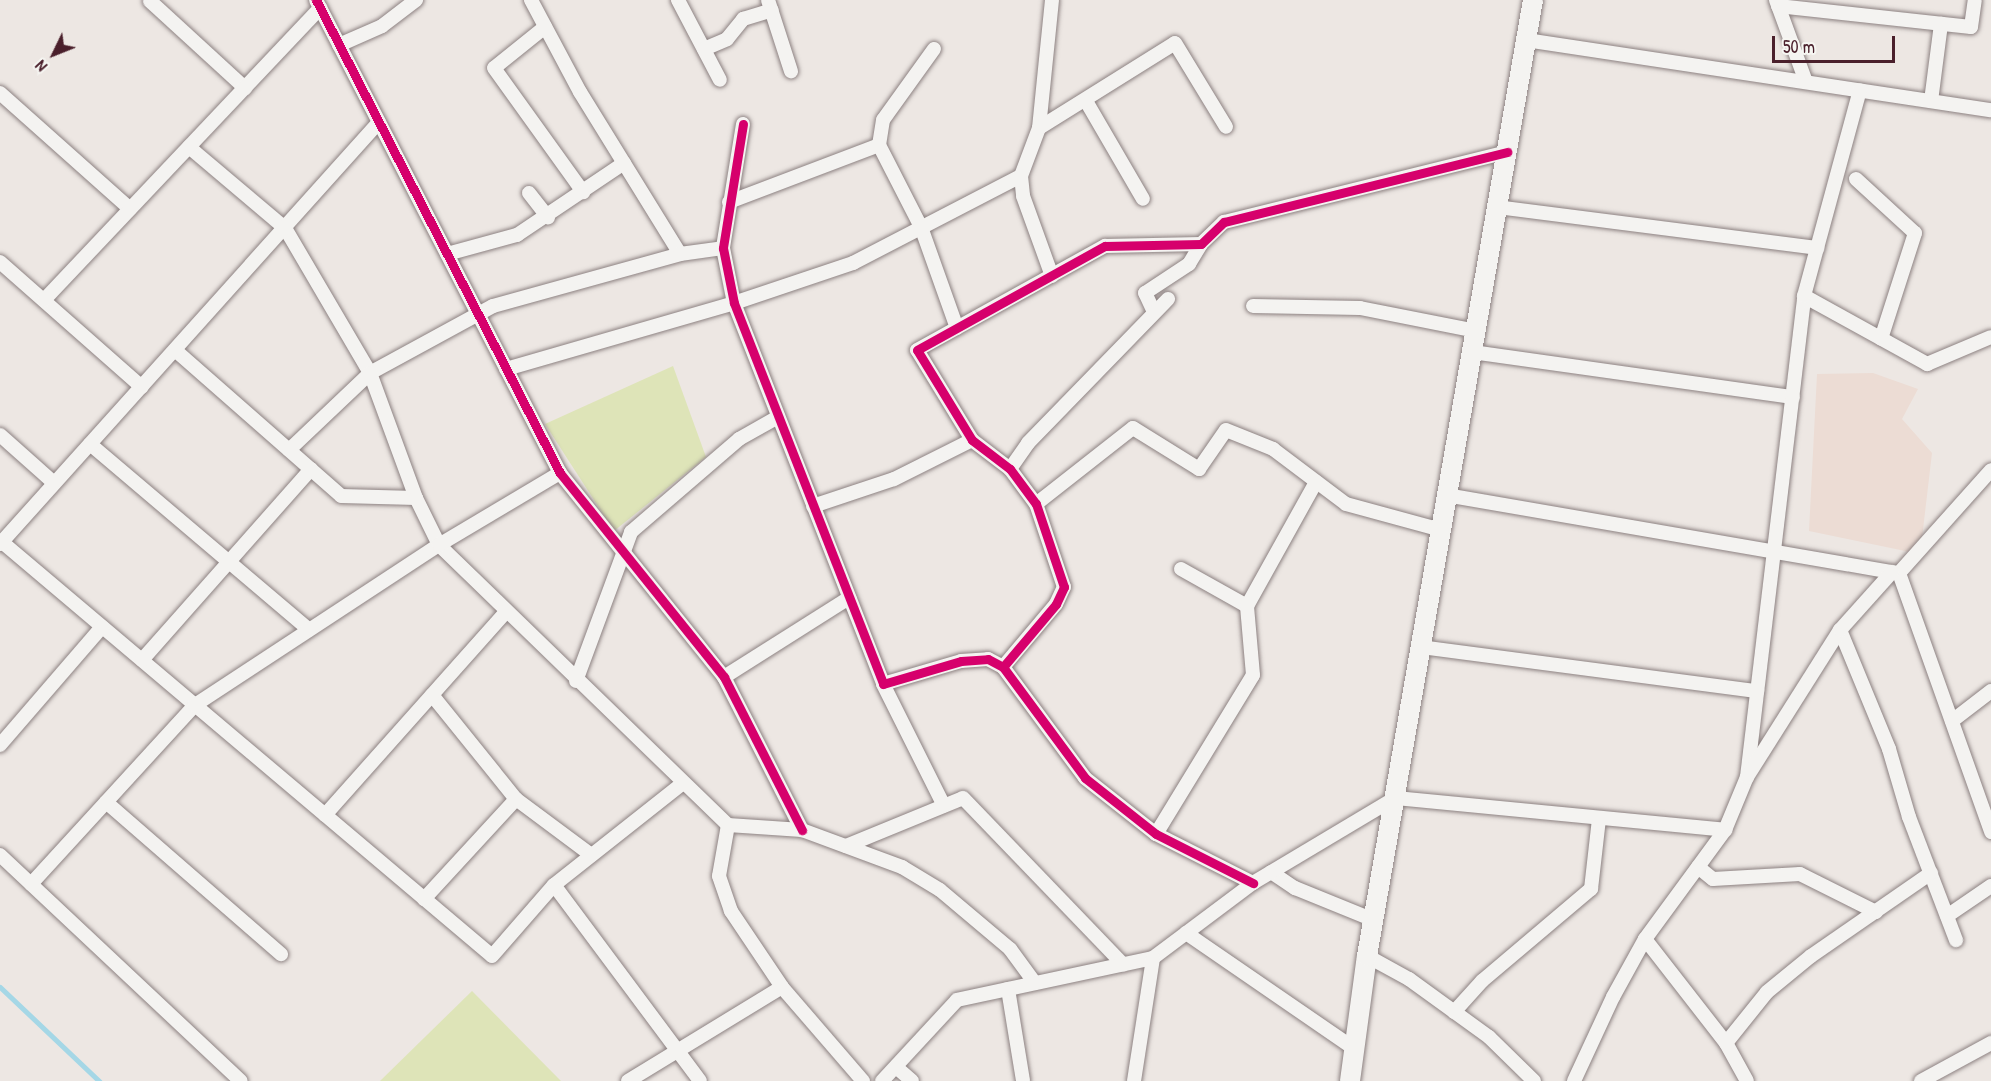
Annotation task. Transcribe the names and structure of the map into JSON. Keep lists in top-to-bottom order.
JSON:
{
  "scale_bar": "50 m",
  "north": "bottom left"
}
